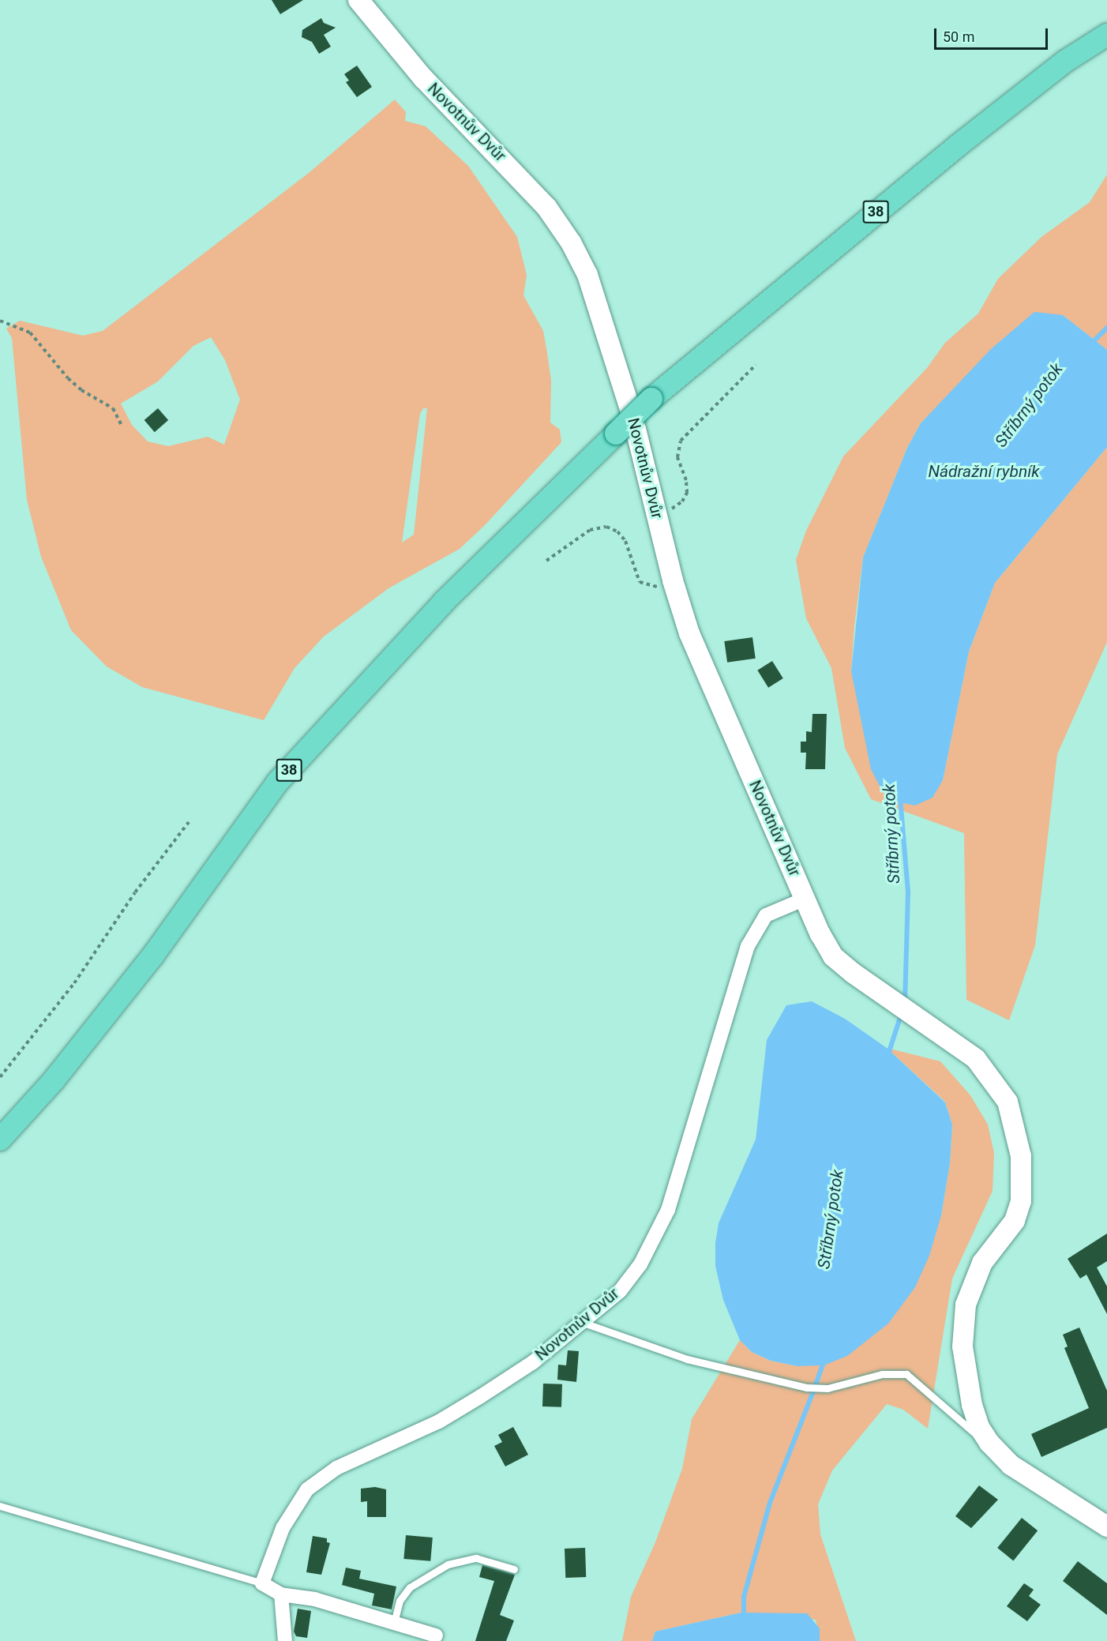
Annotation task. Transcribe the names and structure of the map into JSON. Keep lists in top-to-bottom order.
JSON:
{
  "streets": {
    "main road": ["38"],
    "street": ["Novotnův Dvůr"]
  },
  "water": ["Stříbrný potok", "Nádražní rybník"],
  "scale_bar": "50 m"
}
